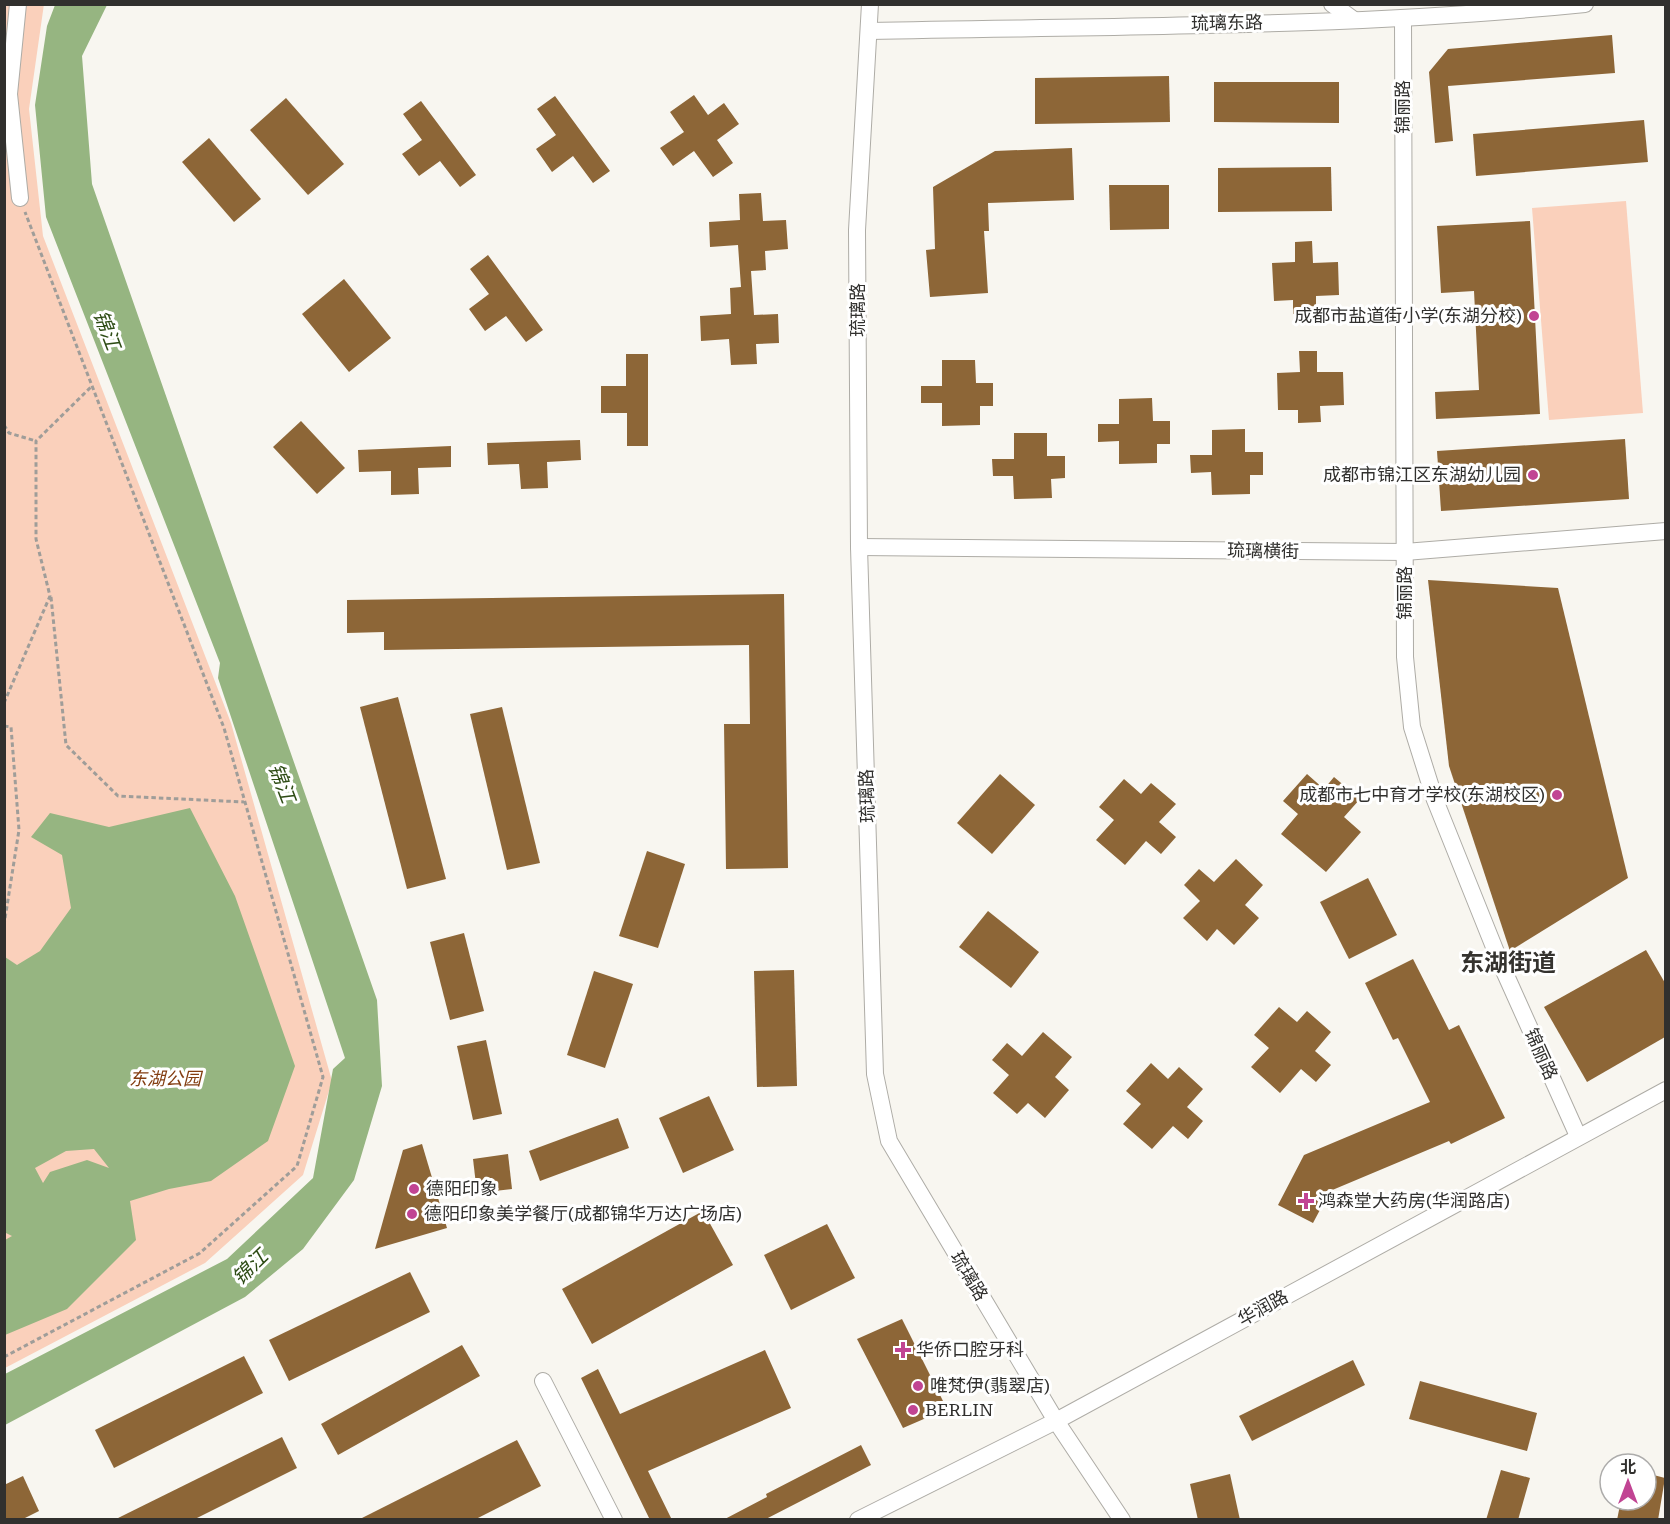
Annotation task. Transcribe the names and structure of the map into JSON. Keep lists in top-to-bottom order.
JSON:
{
  "streets": {
    "street": [
      "琉璃东路",
      "锦丽路",
      "琉璃路",
      "琉璃横街",
      "华润路"
    ]
  },
  "crossings": [
    ["琉璃东路", "锦丽路"],
    ["琉璃东路", "琉璃路"],
    ["锦丽路", "琉璃横街"],
    ["锦丽路", "华润路"],
    ["琉璃路", "琉璃横街"],
    ["琉璃路", "华润路"]
  ],
  "districts": ["东湖街道"],
  "water": ["锦江"],
  "parks": ["东湖公园"],
  "places": {
    "other": [
      "成都市盐道街小学(东湖分校)",
      "成都市锦江区东湖幼儿园",
      "成都市七中育才学校(东湖校区)",
      "德阳印象",
      "德阳印象美学餐厅(成都锦华万达广场店)",
      "唯梵伊(翡翠店)",
      "BERLIN"
    ],
    "health": ["鸿森堂大药房(华润路店)", "华侨口腔牙科"]
  },
  "north": "top"
}
